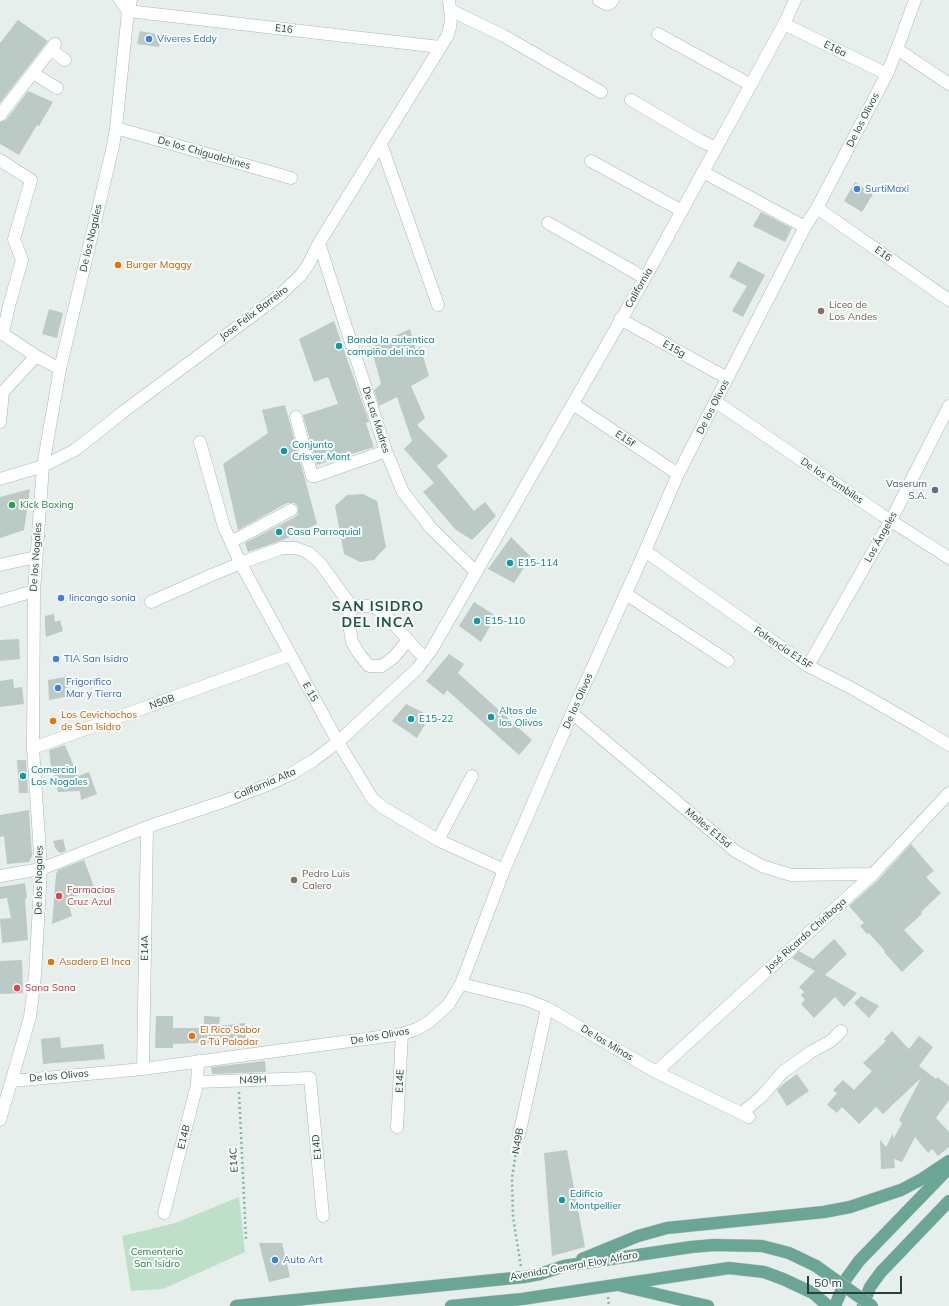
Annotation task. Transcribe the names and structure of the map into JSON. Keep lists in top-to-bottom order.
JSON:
{
  "streets": {
    "main road": ["Avenida General Eloy Alfaro"],
    "street": [
      "E16",
      "E16a",
      "De los Olivos",
      "De los Chigualchines",
      "De los Nogales",
      "California",
      "Jose Felix Barreiro",
      "E15g",
      "De Las Madres",
      "E15f",
      "De los Pambiles",
      "Los Ángeles",
      "Folrencia E15F",
      "E 15",
      "N50B",
      "California Alta",
      "Molles E15d",
      "José Ricardo Chiriboga",
      "E14A",
      "De las Minas",
      "N49H",
      "E14E",
      "E14B",
      "N49B",
      "E14D"
    ],
    "path": ["E14C"]
  },
  "crossings": [
    ["E16", "De los Olivos"],
    ["E16", "De los Nogales"],
    ["E16", "Jose Felix Barreiro"],
    ["E16a", "De los Olivos"],
    ["E16a", "California"],
    ["De los Olivos", "De los Nogales"],
    ["De los Olivos", "E15g"],
    ["De los Olivos", "E15f"],
    ["De los Olivos", "De los Pambiles"],
    ["De los Olivos", "Folrencia E15F"],
    ["De los Olivos", "E 15"],
    ["De los Olivos", "Molles E15d"],
    ["De los Olivos", "E14A"],
    ["De los Olivos", "De las Minas"],
    ["De los Olivos", "E14E"],
    ["De los Olivos", "E14B"],
    ["De los Chigualchines", "De los Nogales"],
    ["De los Nogales", "Jose Felix Barreiro"],
    ["De los Nogales", "N50B"],
    ["De los Nogales", "California Alta"],
    ["California", "E15g"],
    ["California", "De Las Madres"],
    ["California", "E15f"],
    ["California", "California Alta"],
    ["Jose Felix Barreiro", "De Las Madres"],
    ["De Las Madres", "California Alta"],
    ["De los Pambiles", "Los Ángeles"],
    ["Los Ángeles", "Folrencia E15F"],
    ["E 15", "N50B"],
    ["E 15", "California Alta"],
    ["California Alta", "E14A"],
    ["Molles E15d", "José Ricardo Chiriboga"],
    ["José Ricardo Chiriboga", "De las Minas"],
    ["De las Minas", "N49B"],
    ["N49H", "E14B"],
    ["N49H", "E14D"],
    ["N49H", "E14C"],
    ["N49B", "Avenida General Eloy Alfaro"]
  ],
  "districts": ["SAN ISIDRO DEL INCA"],
  "parks": ["Cementerio San Isidro"],
  "places": [
    "Víveres Eddy",
    "SurtiMaxi",
    "Burger Maggy",
    "Liceo de Los Andes",
    "Banda la autentica campiña del inca",
    "Conjunto Crisver Mont",
    "Vaserum S.A.",
    "Kick Boxing",
    "Casa Parroquial",
    "E15-114",
    "lincango sonia",
    "E15-110",
    "TIA San Isidro",
    "Frigorífico Mar y Tierra",
    "Altos de los Olivos",
    "E15-22",
    "Los Cevichochos de San Isidro",
    "Comercial Los Nogales",
    "Pedro Luis Calero",
    "Farmacias Cruz Azul",
    "Asadero El Inca",
    "Sana Sana",
    "El Rico Sabor a Tú Paladar",
    "Edificio Montpellier",
    "Auto Art"
  ],
  "scale_bar": "50 m"
}
